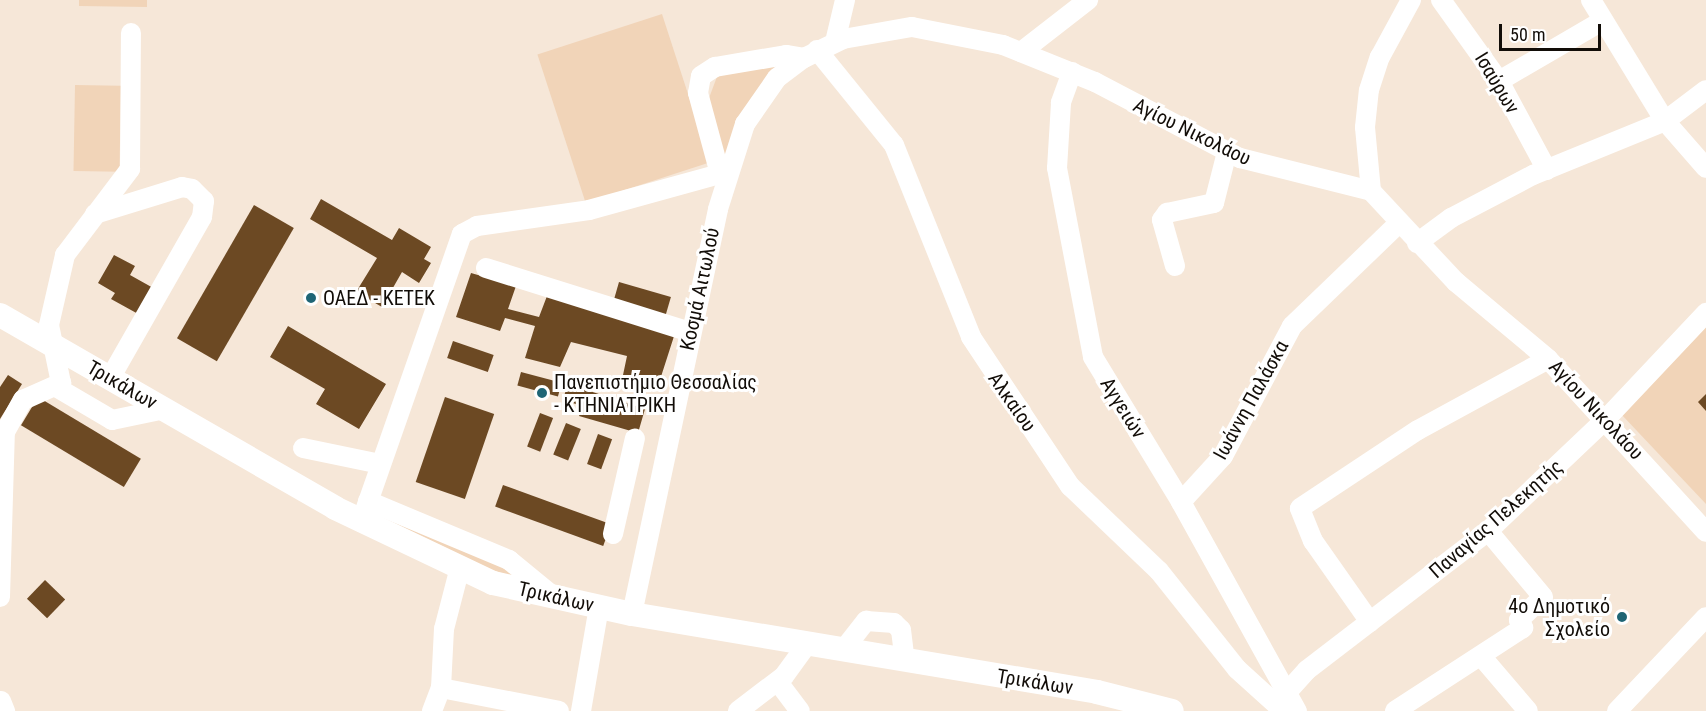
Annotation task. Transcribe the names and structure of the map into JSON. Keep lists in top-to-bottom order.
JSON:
{
  "streets": {
    "main road": ["Τρικάλων"],
    "street": [
      "Ισαύρων",
      "Αγίου Νικολάου",
      "Κοσμά Αιτωλού",
      "Ιωάννη Παλάσκα",
      "Αλκαίου",
      "Αγγειών",
      "Παναγίας Πελεκητής"
    ]
  },
  "crossings": [
    ["Αγίου Νικολάου", "Κοσμά Αιτωλού"],
    ["Αγίου Νικολάου", "Ιωάννη Παλάσκα"],
    ["Αγίου Νικολάου", "Αλκαίου"],
    ["Αγίου Νικολάου", "Αγγειών"],
    ["Αγίου Νικολάου", "Παναγίας Πελεκητής"],
    ["Κοσμά Αιτωλού", "Τρικάλων"],
    ["Ιωάννη Παλάσκα", "Αγγειών"],
    ["Αλκαίου", "Αγγειών"],
    ["Αλκαίου", "Παναγίας Πελεκητής"],
    ["Αγγειών", "Παναγίας Πελεκητής"]
  ],
  "places": ["ΟΑΕΔ - ΚΕΤΕΚ", "Πανεπιστήμιο Θεσσαλίας - ΚΤΗΝΙΑΤΡΙΚΗ", "4ο Δημοτικό Σχολείο"],
  "scale_bar": "50 m"
}
